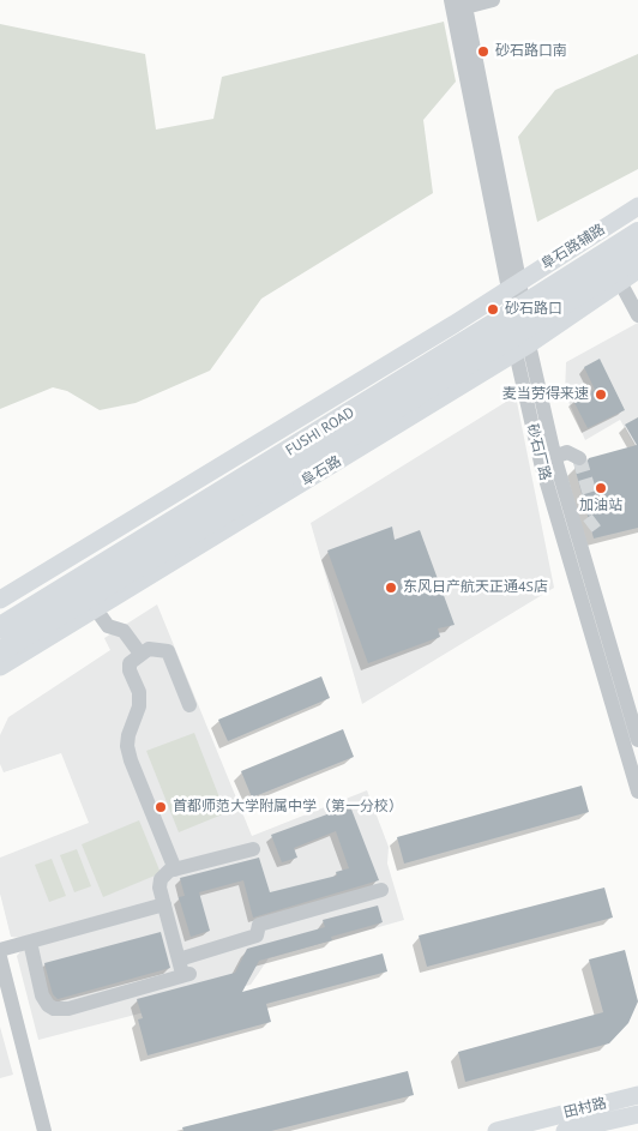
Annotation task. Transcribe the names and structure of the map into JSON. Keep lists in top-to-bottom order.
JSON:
{
  "streets": {
    "highway": ["FUSHI ROAD"],
    "main road": ["阜石路辅路", "阜石路", "田村路"],
    "street": ["砂石厂路"]
  },
  "crossings": [
    ["阜石路辅路", "砂石厂路"],
    ["砂石厂路", "阜石路"]
  ],
  "places": [
    "砂石路口南",
    "砂石路口",
    "麦当劳得来速",
    "加油站",
    "东风日产航天正通4S店",
    "首都师范大学附属中学（第一分校）"
  ]
}
